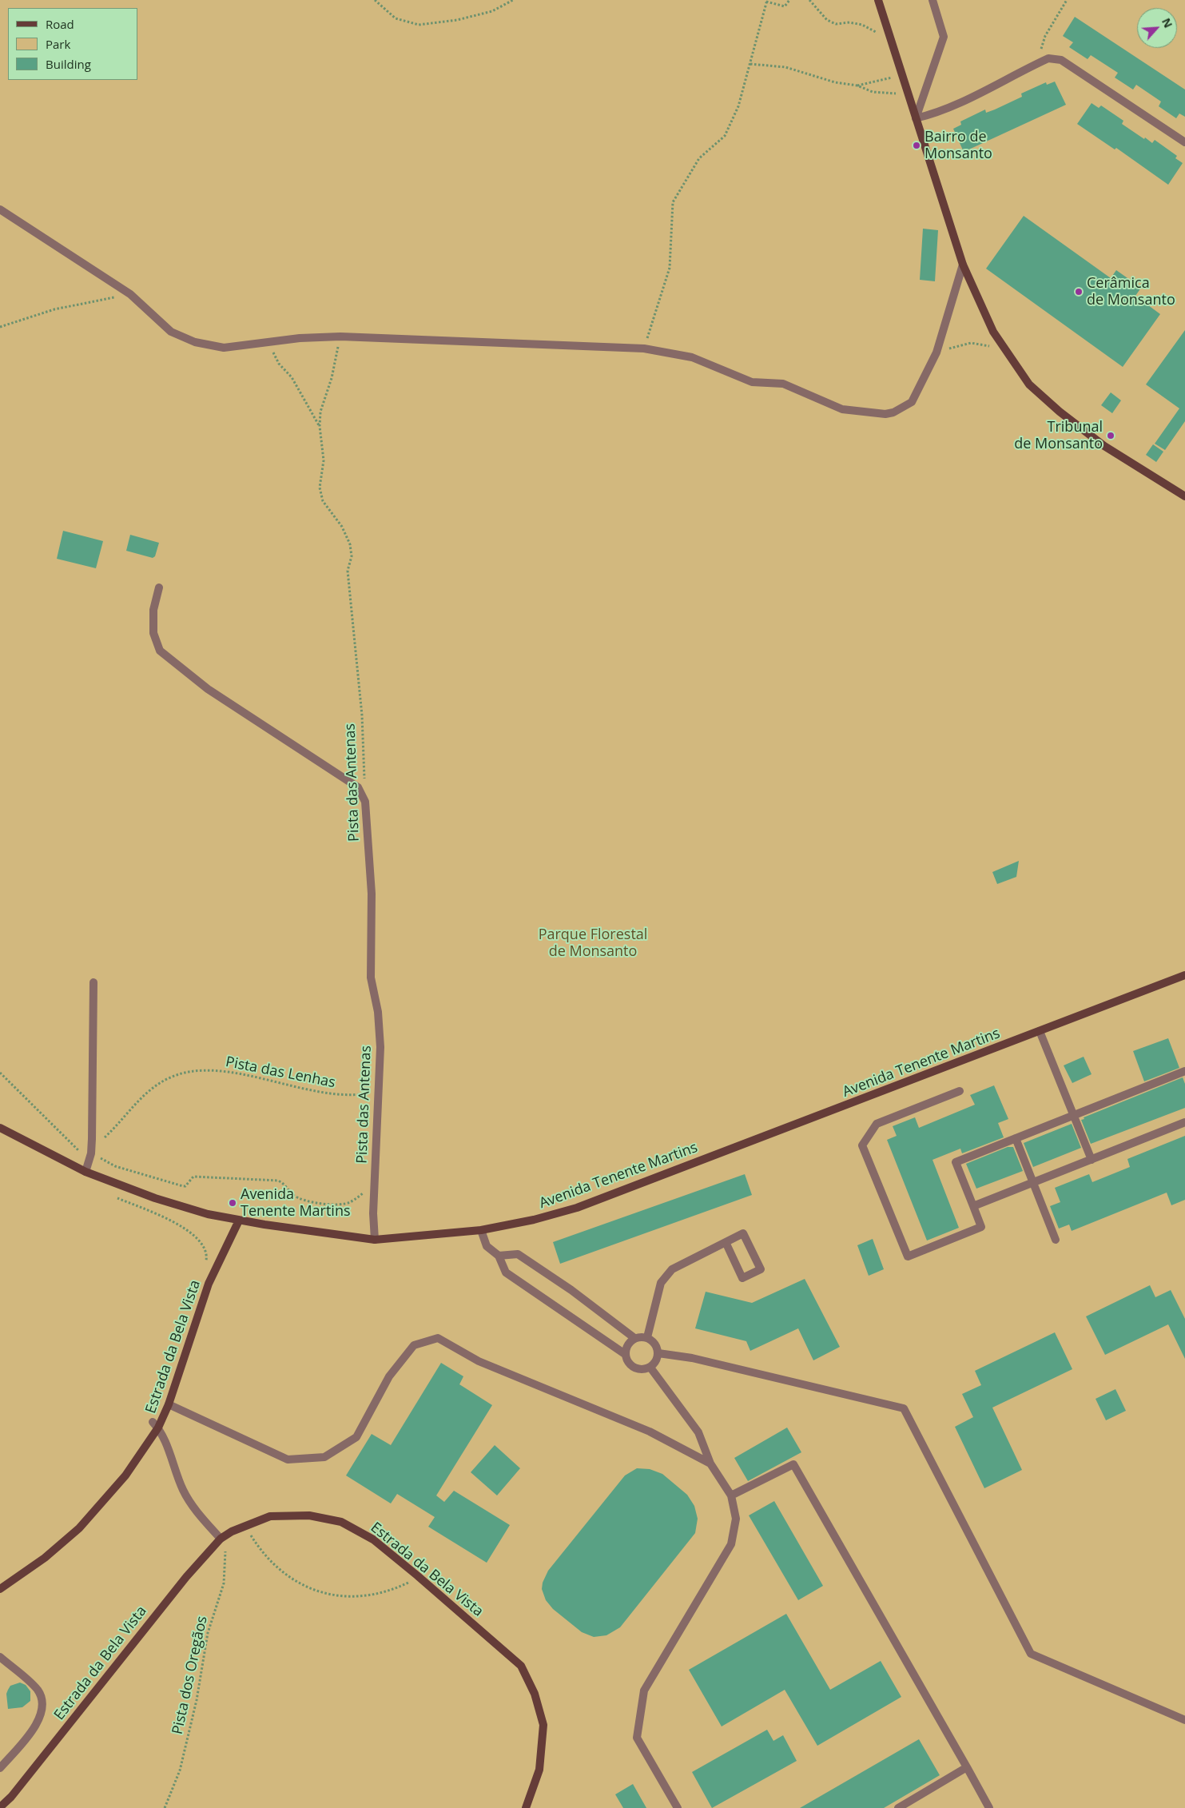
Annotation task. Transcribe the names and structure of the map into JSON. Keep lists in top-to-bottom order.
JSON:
{
  "streets": {
    "street": ["Pista das Antenas", "Avenida Tenente Martins", "Estrada da Bela Vista"],
    "path": ["Pista das Lenhas", "Pista dos Oregãos"]
  },
  "crossings": [
    ["Pista das Antenas", "Avenida Tenente Martins"],
    ["Pista das Antenas", "Pista das Lenhas"],
    ["Avenida Tenente Martins", "Estrada da Bela Vista"],
    ["Estrada da Bela Vista", "Pista dos Oregãos"]
  ],
  "parks": ["Parque Florestal de Monsanto"],
  "places": [
    "Bairro de Monsanto",
    "Cerâmica de Monsanto",
    "Tribunal de Monsanto",
    "Avenida Tenente Martins"
  ],
  "legend": ["Road", "Park", "Building"],
  "north": "top right"
}
